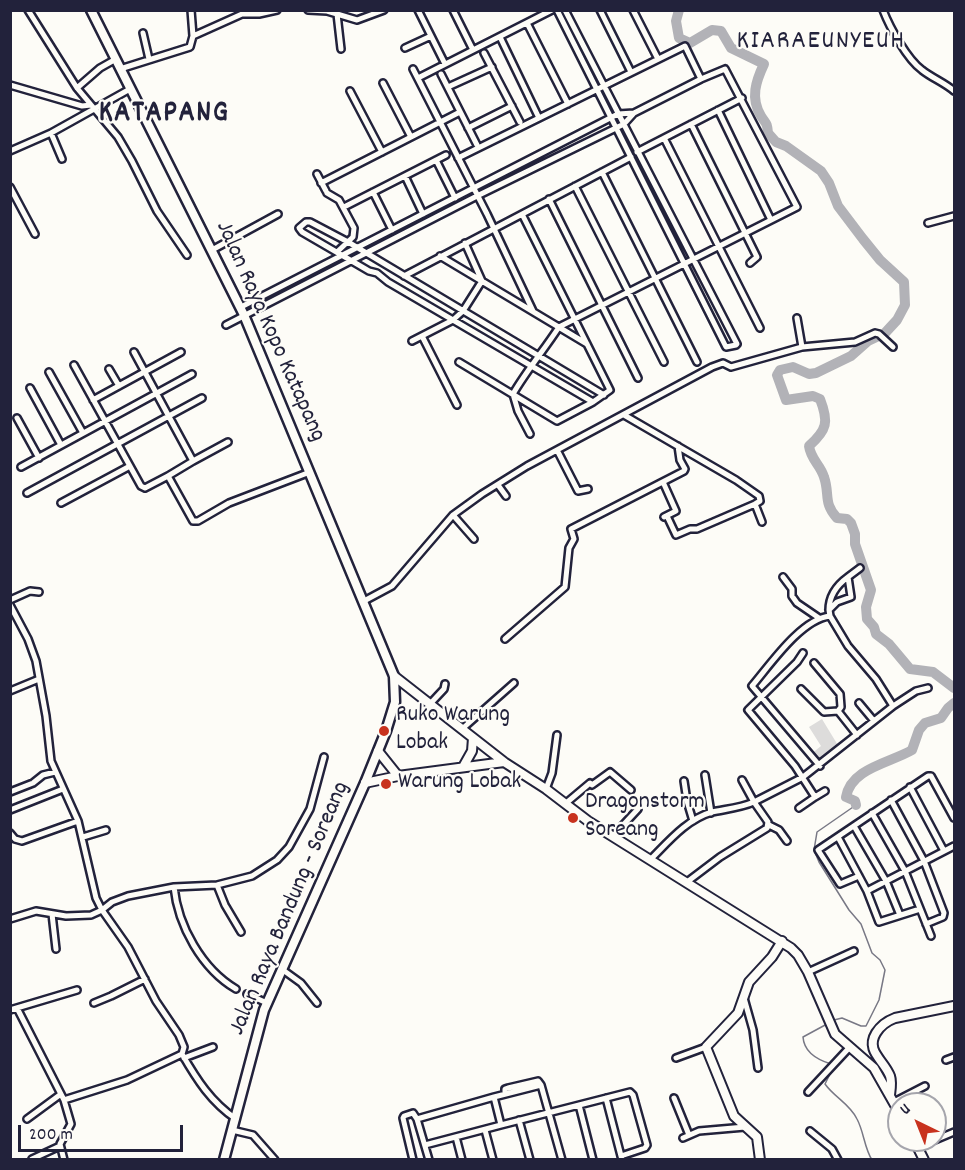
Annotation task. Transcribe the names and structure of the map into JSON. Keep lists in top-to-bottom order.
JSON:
{
  "streets": {
    "main road": ["Jalan Raya Kopo Katapang", "Jalan Raya Bandung - Soreang"]
  },
  "crossings": [
    ["Jalan Raya Kopo Katapang", "Jalan Raya Bandung - Soreang"]
  ],
  "districts": ["KIARAEUNYEUH", "KATAPANG"],
  "places": ["Ruko Warung Lobak", "Warung Lobak", "Dragonstorm Soreang"],
  "scale_bar": "200 m",
  "north": "top left"
}
